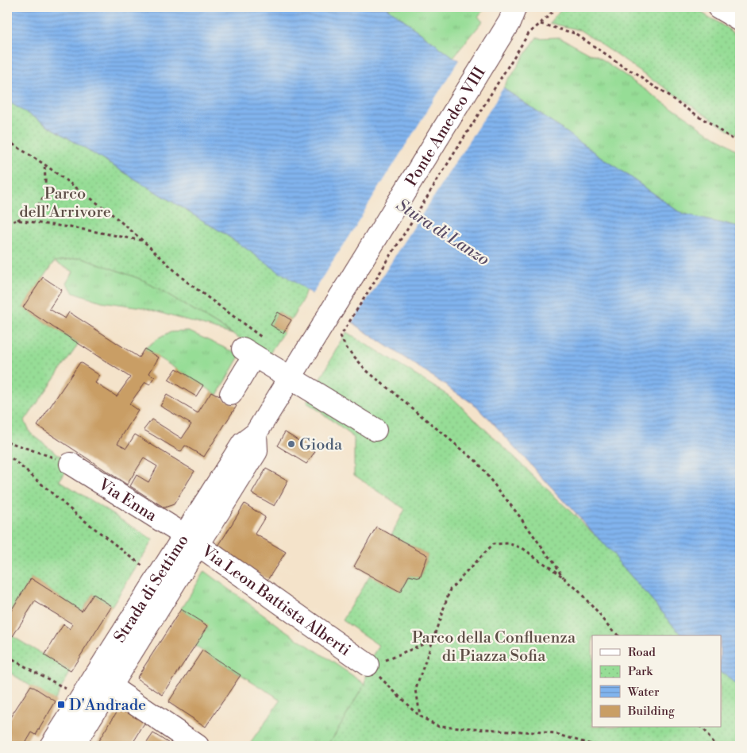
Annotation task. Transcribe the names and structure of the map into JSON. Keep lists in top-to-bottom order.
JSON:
{
  "streets": {
    "main road": [
      "Ponte Amedeo VIII",
      "Via Enna",
      "Strada di Settimo",
      "Via Leon Battista Alberti"
    ]
  },
  "crossings": [
    ["Ponte Amedeo VIII", "Strada di Settimo"],
    ["Via Enna", "Strada di Settimo"],
    ["Via Enna", "Via Leon Battista Alberti"],
    ["Strada di Settimo", "Via Leon Battista Alberti"]
  ],
  "water": ["Stura di Lanzo"],
  "parks": ["Parco dell'Arrivore", "Parco della Confluenza di Piazza Sofia"],
  "places": {
    "other": ["Gioda"],
    "transit": ["D'Andrade"]
  },
  "legend": [
    "Road",
    "Park",
    "Water",
    "Building"
  ]
}
